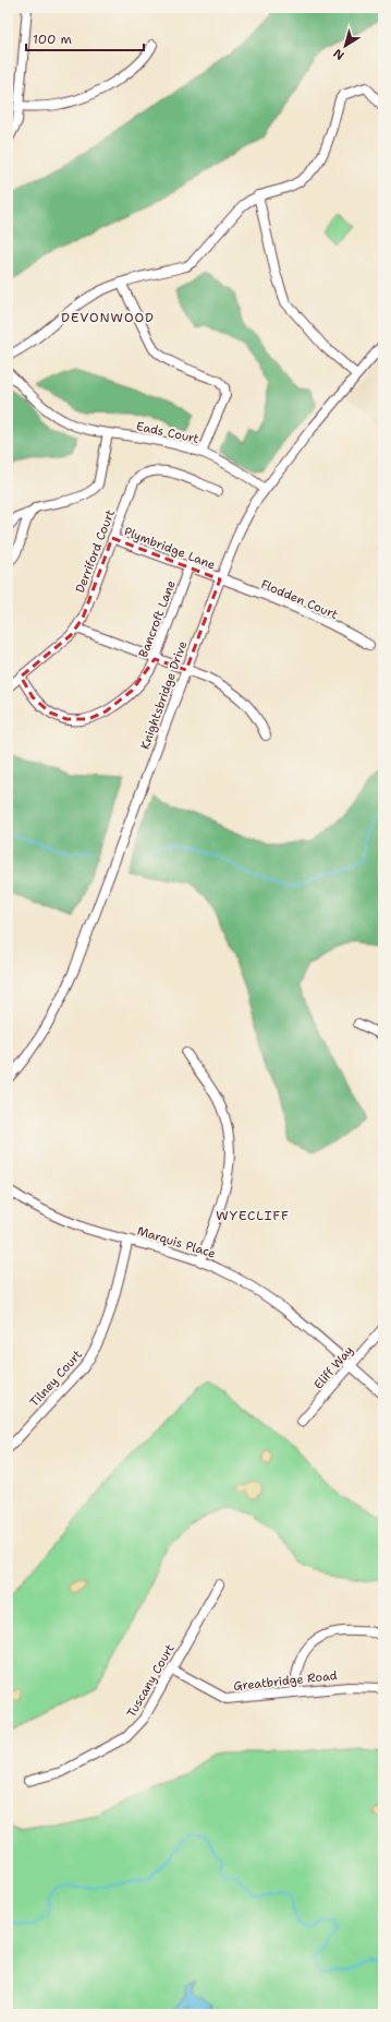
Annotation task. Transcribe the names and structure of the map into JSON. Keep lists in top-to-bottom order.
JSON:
{
  "streets": {
    "street": [
      "Eads Court",
      "Plymbridge Lane",
      "Derriford Court",
      "Flodden Court",
      "Bancroft Lane",
      "Knightsbridge Drive",
      "Marquis Place",
      "Eliff Way",
      "Tilney Court",
      "Tuscany Court",
      "Greatbridge Road"
    ]
  },
  "crossings": [
    ["Eads Court", "Knightsbridge Drive"],
    ["Plymbridge Lane", "Derriford Court"],
    ["Plymbridge Lane", "Flodden Court"],
    ["Plymbridge Lane", "Bancroft Lane"],
    ["Plymbridge Lane", "Knightsbridge Drive"],
    ["Derriford Court", "Bancroft Lane"],
    ["Flodden Court", "Knightsbridge Drive"],
    ["Marquis Place", "Eliff Way"],
    ["Marquis Place", "Tilney Court"],
    ["Tuscany Court", "Greatbridge Road"]
  ],
  "districts": ["DEVONWOOD", "WYECLIFF"],
  "scale_bar": "100 m",
  "north": "bottom left"
}
